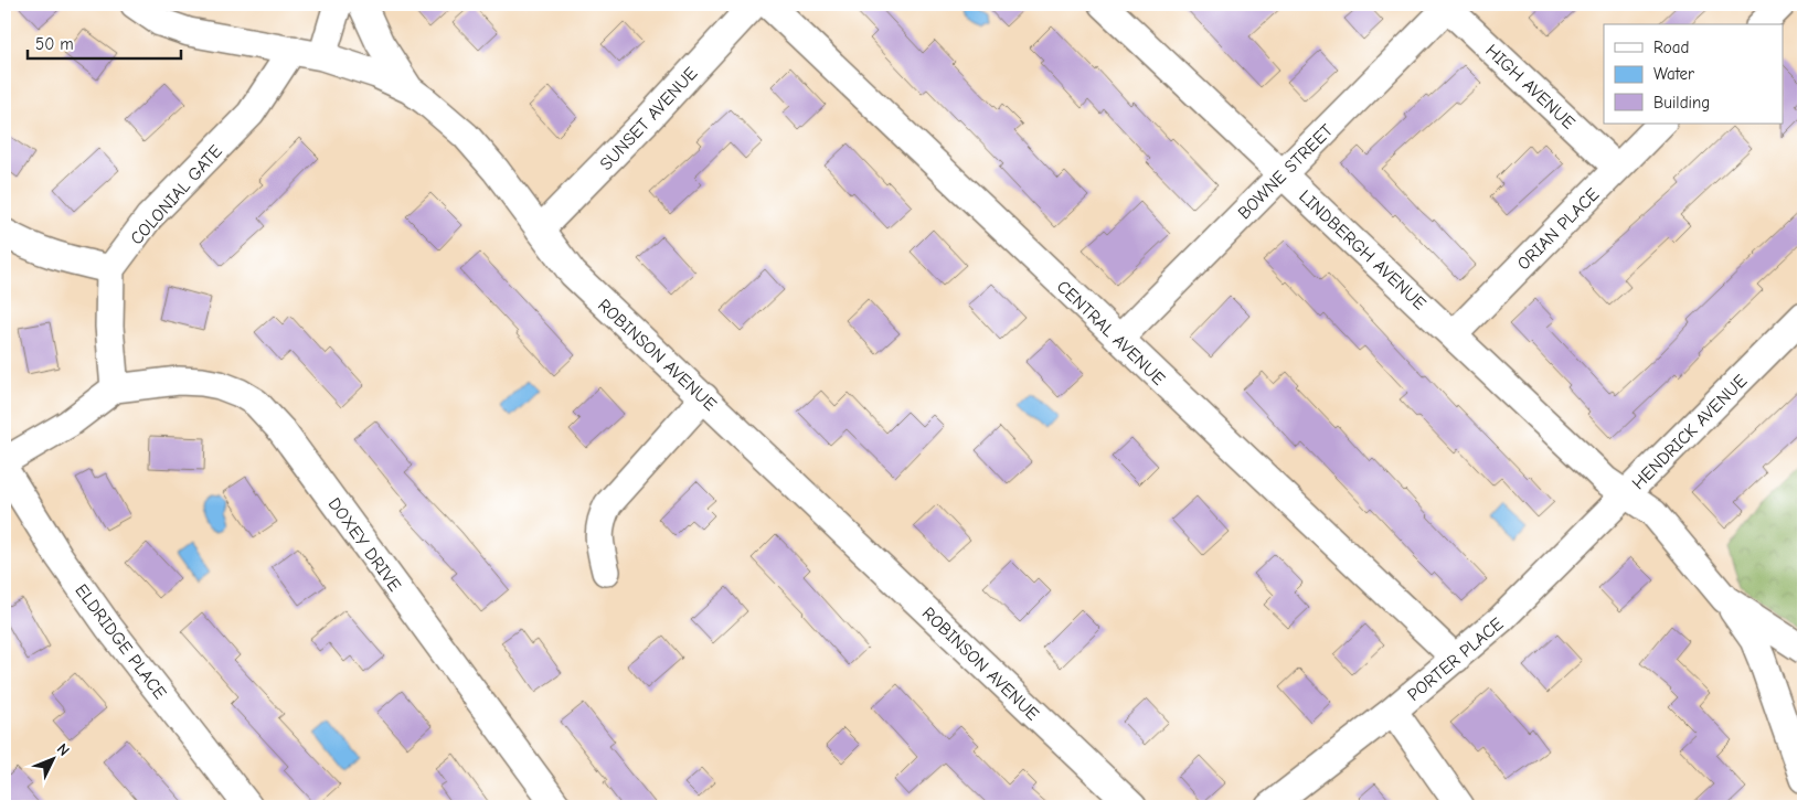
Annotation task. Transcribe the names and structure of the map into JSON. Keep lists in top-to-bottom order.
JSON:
{
  "streets": {
    "street": [
      "HIGH AVENUE",
      "SUNSET AVENUE",
      "BOWNE STREET",
      "COLONIAL GATE",
      "ORIAN PLACE",
      "LINDBERGH AVENUE",
      "CENTRAL AVENUE",
      "ROBINSON AVENUE",
      "HENDRICK AVENUE",
      "DOXEY DRIVE",
      "ELDRIDGE PLACE",
      "PORTER PLACE"
    ]
  },
  "crossings": [
    ["HIGH AVENUE", "BOWNE STREET"],
    ["HIGH AVENUE", "ORIAN PLACE"],
    ["SUNSET AVENUE", "ROBINSON AVENUE"],
    ["BOWNE STREET", "LINDBERGH AVENUE"],
    ["BOWNE STREET", "CENTRAL AVENUE"],
    ["COLONIAL GATE", "ROBINSON AVENUE"],
    ["ORIAN PLACE", "LINDBERGH AVENUE"],
    ["LINDBERGH AVENUE", "HENDRICK AVENUE"],
    ["LINDBERGH AVENUE", "PORTER PLACE"],
    ["CENTRAL AVENUE", "PORTER PLACE"],
    ["HENDRICK AVENUE", "PORTER PLACE"]
  ],
  "legend": ["Road", "Water", "Building"],
  "scale_bar": "50 m",
  "north": "top right"
}
